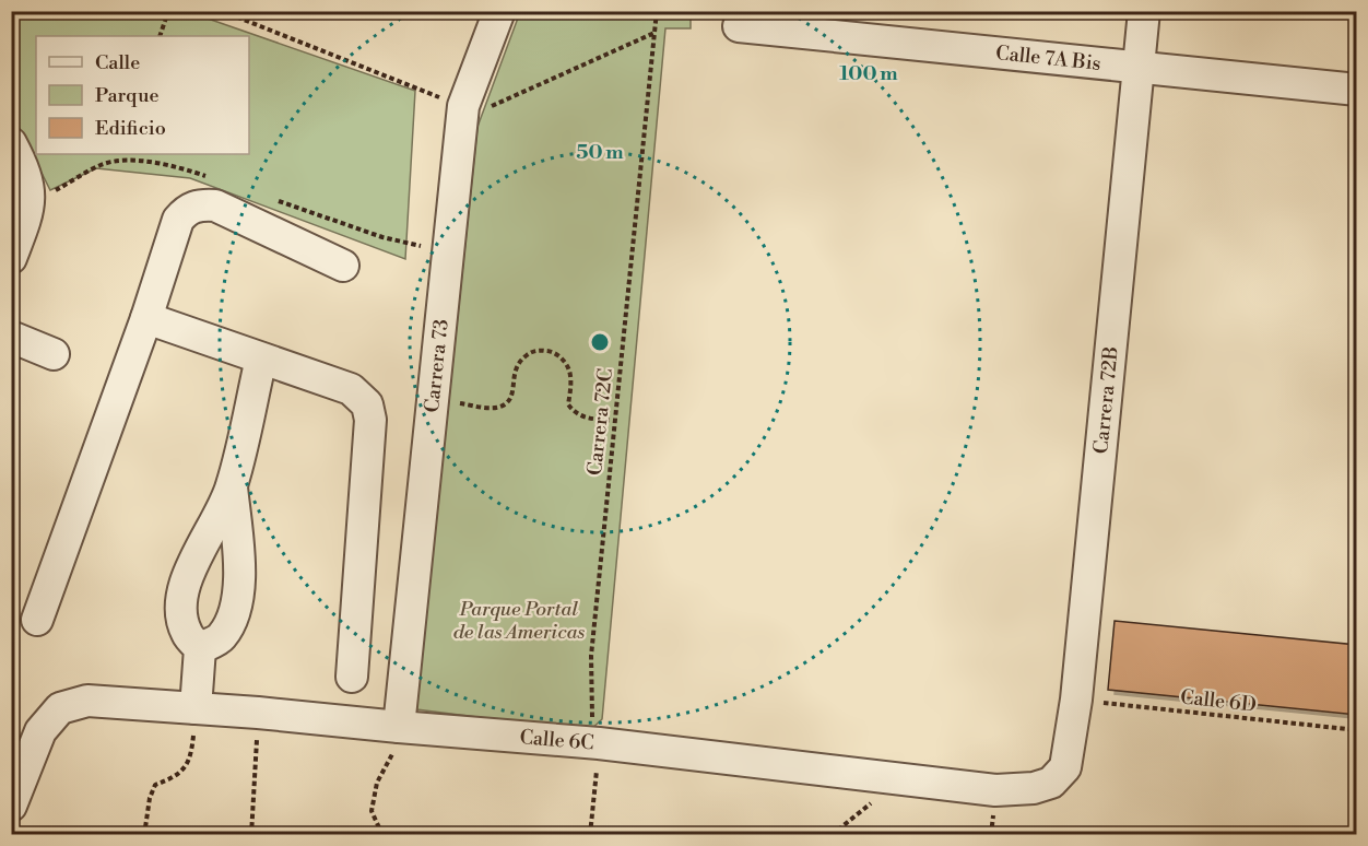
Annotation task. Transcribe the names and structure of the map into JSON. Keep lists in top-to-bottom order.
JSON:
{
  "streets": {
    "street": [
      "Calle 7A Bis",
      "Carrera 73",
      "Carrera 72B",
      "Calle 6C"
    ],
    "path": ["Carrera 72C", "Calle 6D"]
  },
  "crossings": [
    ["Calle 7A Bis", "Carrera 72B"],
    ["Carrera 73", "Calle 6C"],
    ["Carrera 72B", "Calle 6D"],
    ["Carrera 72B", "Calle 6C"],
    ["Carrera 72C", "Calle 6C"]
  ],
  "parks": ["Parque Portal de las Americas"],
  "legend": ["Calle", "Parque", "Edificio"],
  "rings": ["100 m", "50 m"]
}
